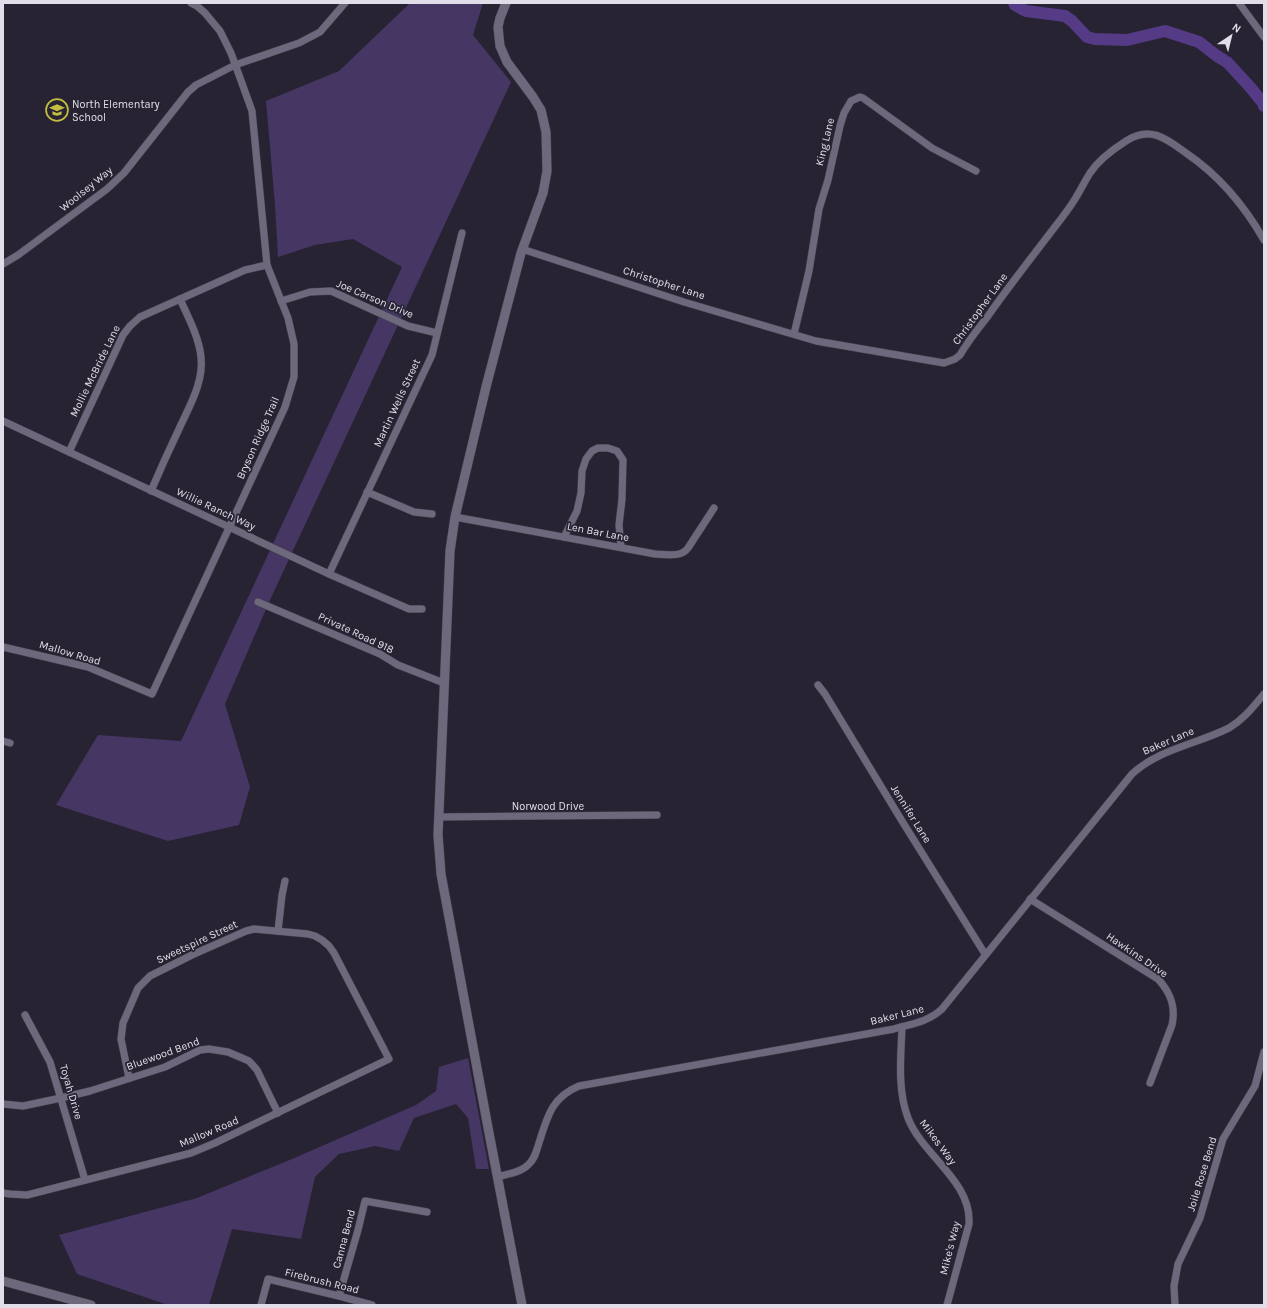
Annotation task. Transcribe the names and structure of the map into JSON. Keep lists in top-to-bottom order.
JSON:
{
  "streets": {
    "street": [
      "King Lane",
      "Woolsey Way",
      "Christopher Lane",
      "Joe Carson Drive",
      "Mollie McBride Lane",
      "Martin Wells Street",
      "Bryson Ridge Trail",
      "Willie Ranch Way",
      "Len Bar Lane",
      "Private Road 918",
      "Mallow Road",
      "Baker Lane",
      "Norwood Drive",
      "Jennifer Lane",
      "Sweetspire Street",
      "Hawkins Drive",
      "Bluewood Bend",
      "Toyah Drive",
      "Mikes Way",
      "Joile Rose Bend",
      "Canna Bend",
      "Mike's Way",
      "Firebrush Road"
    ]
  },
  "crossings": [
    ["King Lane", "Christopher Lane"],
    ["Woolsey Way", "Bryson Ridge Trail"],
    ["Joe Carson Drive", "Martin Wells Street"],
    ["Joe Carson Drive", "Bryson Ridge Trail"],
    ["Mollie McBride Lane", "Bryson Ridge Trail"],
    ["Mollie McBride Lane", "Willie Ranch Way"],
    ["Martin Wells Street", "Willie Ranch Way"],
    ["Bryson Ridge Trail", "Willie Ranch Way"],
    ["Bryson Ridge Trail", "Mallow Road"],
    ["Mallow Road", "Sweetspire Street"],
    ["Mallow Road", "Bluewood Bend"],
    ["Mallow Road", "Toyah Drive"],
    ["Baker Lane", "Jennifer Lane"],
    ["Baker Lane", "Hawkins Drive"],
    ["Baker Lane", "Mikes Way"],
    ["Sweetspire Street", "Bluewood Bend"],
    ["Bluewood Bend", "Toyah Drive"],
    ["Mikes Way", "Mike's Way"],
    ["Canna Bend", "Firebrush Road"]
  ],
  "places": {
    "school or university": ["North Elementary School"]
  },
  "north": "top right"
}
